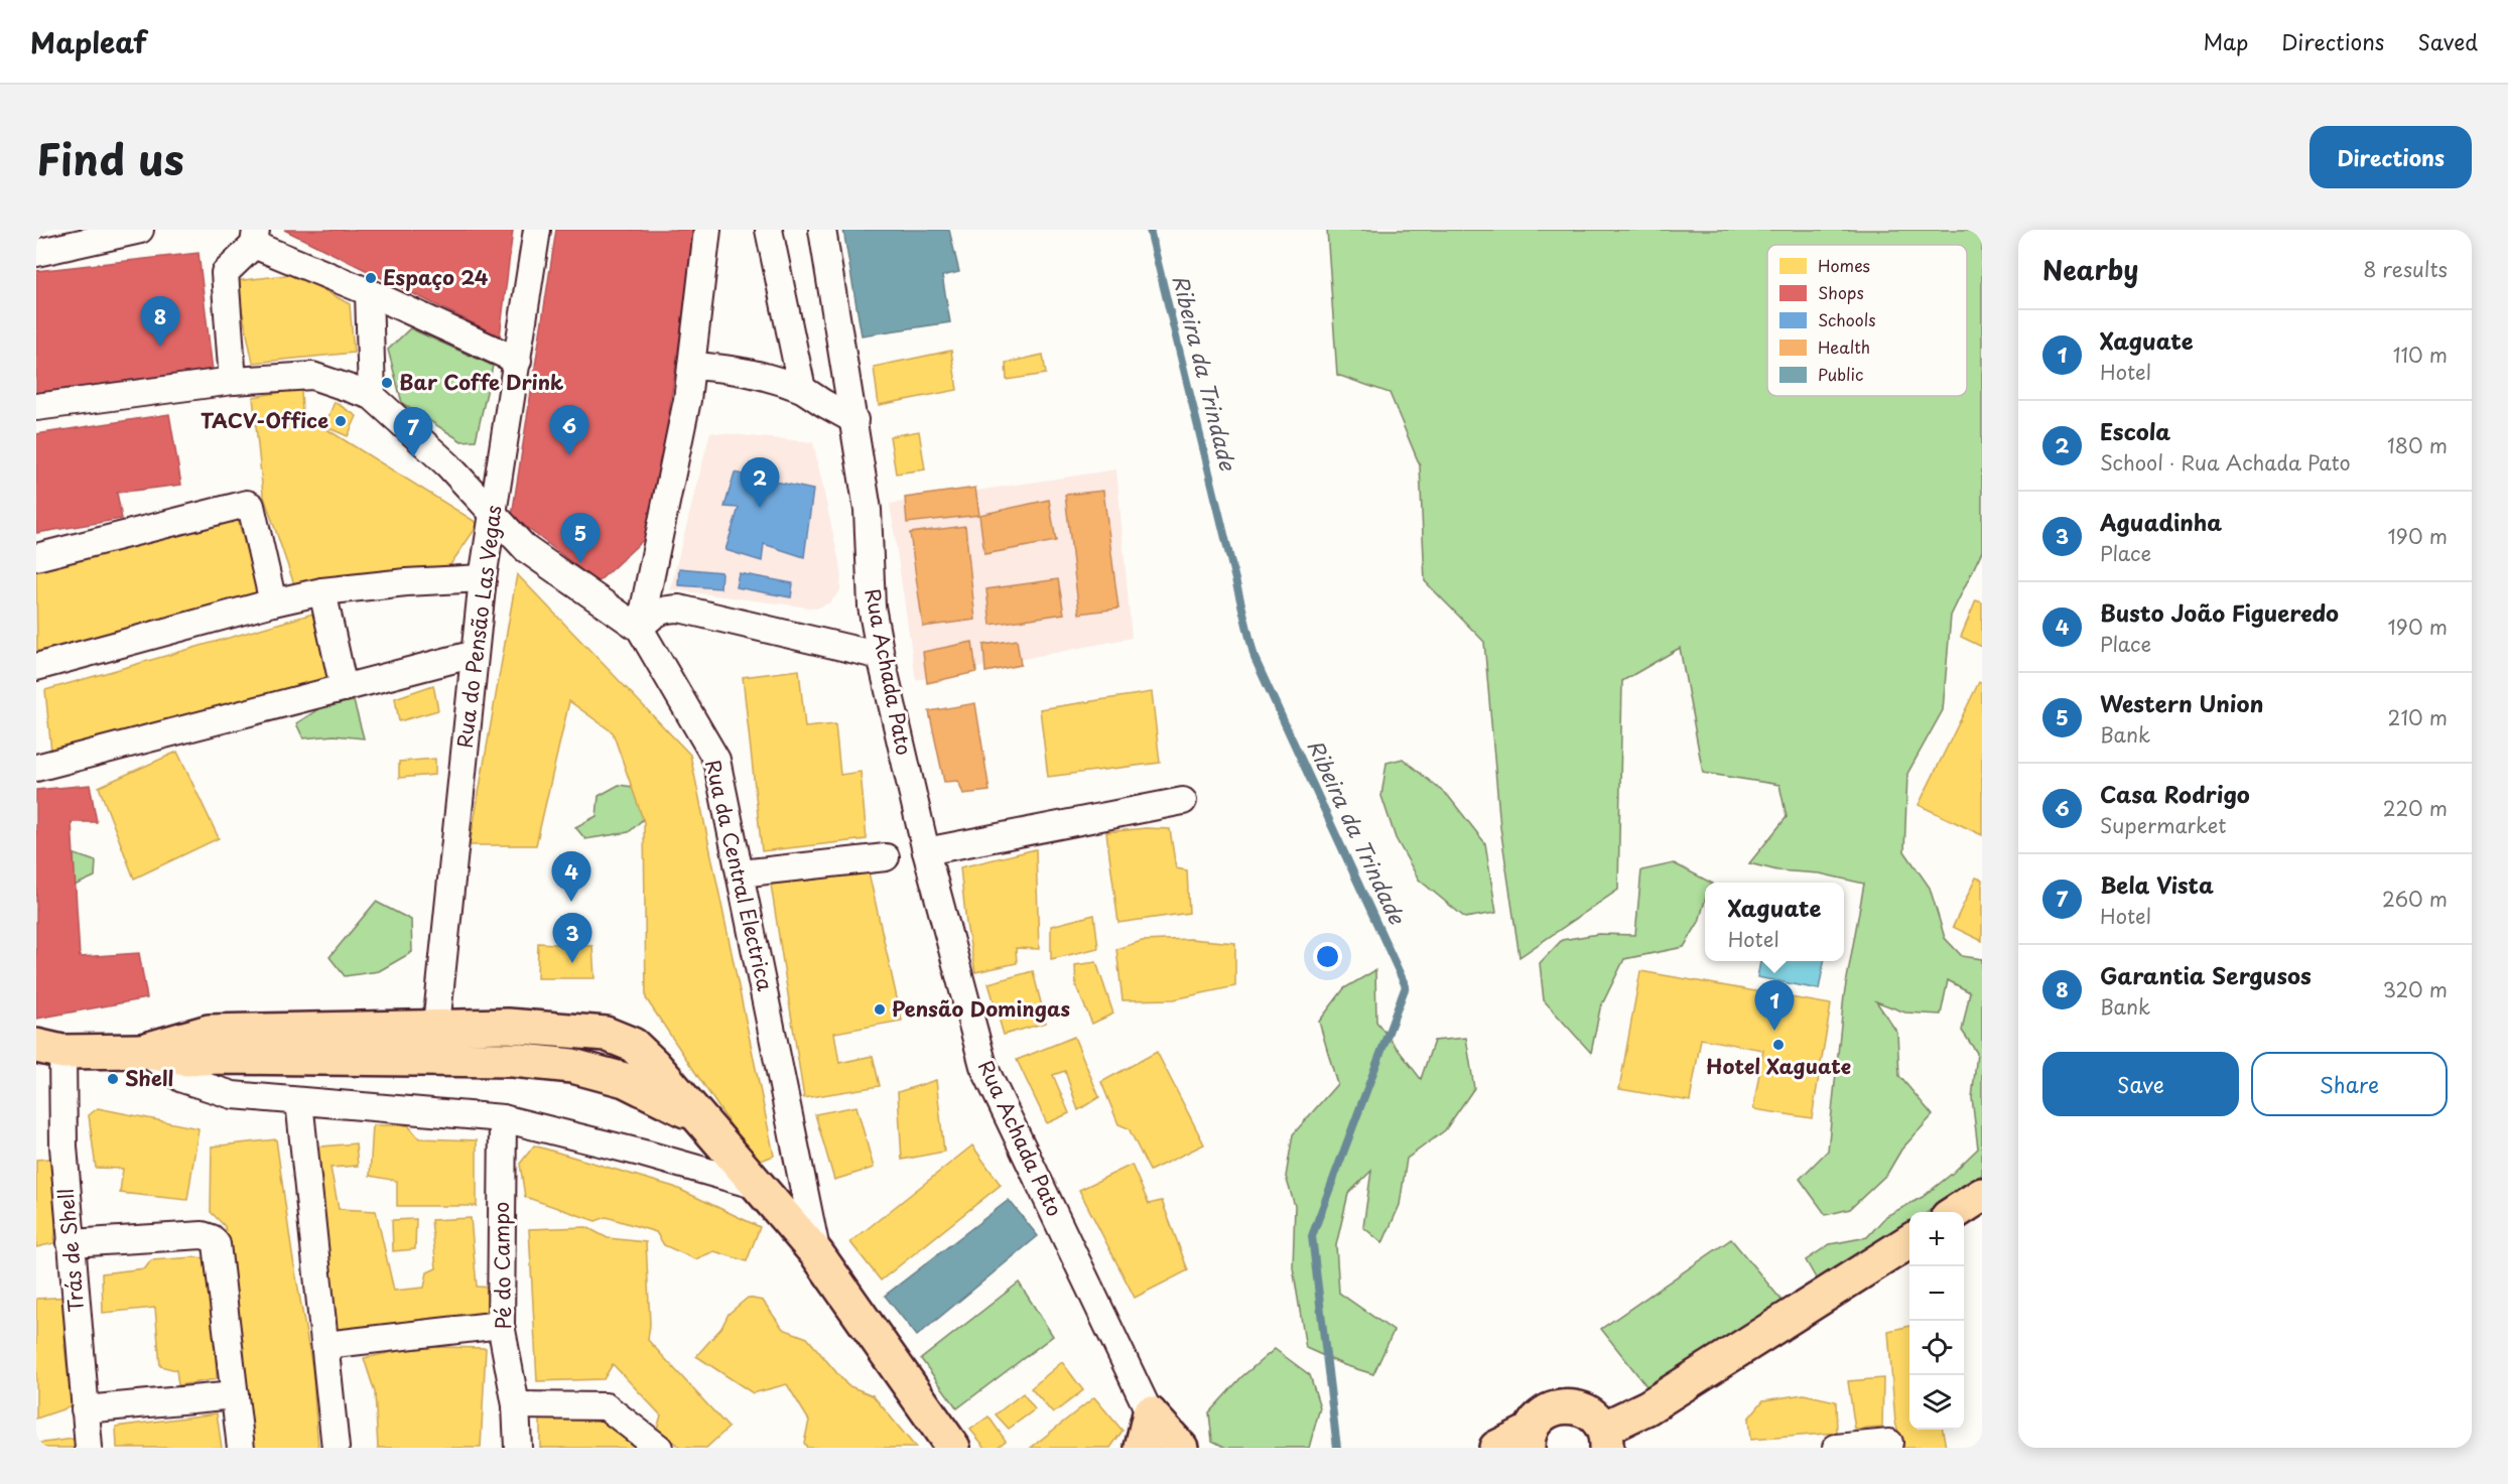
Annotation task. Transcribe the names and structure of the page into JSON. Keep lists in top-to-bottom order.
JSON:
{
  "streets": {
    "street": [
      "Rua do Pensão Las Vegas",
      "Rua Achada Pato",
      "Rua da Central Electrica",
      "Trás de Shell",
      "Pé do Campo"
    ]
  },
  "crossings": [
    ["Rua do Pensão Las Vegas", "Rua da Central Electrica"]
  ],
  "water": ["Ribeira da Trindade"],
  "places": [
    "Espaço 24",
    "Bar Coffe Drink",
    "TACV-Office",
    "Pensão Domingas",
    "Hotel Xaguate",
    "Shell"
  ],
  "legend": [
    "Homes",
    "Shops",
    "Schools",
    "Health",
    "Public"
  ],
  "page": {
    "header": "Mapleaf",
    "nav": ["Map", "Directions", "Saved"],
    "title": "Find us",
    "buttons": [
      "Directions",
      ["Save", "Share"]
    ],
    "heading": ["Nearby", "8 results"],
    "pins": [
      "8",
      "6",
      "7",
      "2",
      "5",
      "4",
      "3",
      "1"
    ],
    "list": [
      {
        "mark": "1",
        "name": "Xaguate",
        "note": "Hotel",
        "value": "110 m"
      },
      {
        "mark": "2",
        "name": "Escola",
        "note": "School · Rua Achada Pato",
        "value": "180 m"
      },
      {
        "mark": "3",
        "name": "Aguadinha",
        "note": "Place",
        "value": "190 m"
      },
      {
        "mark": "4",
        "name": "Busto João Figueredo",
        "note": "Place",
        "value": "190 m"
      },
      {
        "mark": "5",
        "name": "Western Union",
        "note": "Bank",
        "value": "210 m"
      },
      {
        "mark": "6",
        "name": "Casa Rodrigo",
        "note": "Supermarket",
        "value": "220 m"
      },
      {
        "mark": "7",
        "name": "Bela Vista",
        "note": "Hotel",
        "value": "260 m"
      },
      {
        "mark": "8",
        "name": "Garantia Sergusos",
        "note": "Bank",
        "value": "320 m"
      }
    ],
    "popup": ["Xaguate", "Hotel"],
    "map_buttons": ["+", "−"]
  }
}
